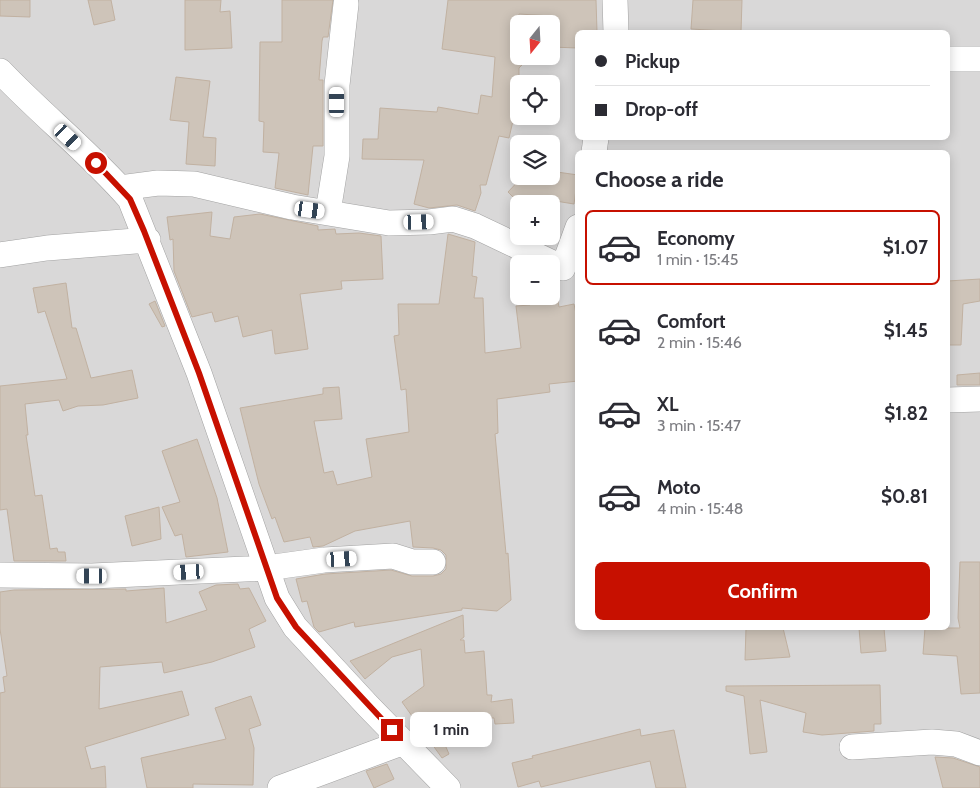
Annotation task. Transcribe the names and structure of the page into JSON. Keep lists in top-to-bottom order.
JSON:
{
  "north": "bottom",
  "page": {
    "map_buttons": ["+", "−"],
    "banner": ["Pickup", "Drop-off"],
    "heading": "Choose a ride",
    "list": [
      {
        "name": "Economy",
        "note": "1 min · 15:45",
        "value": "$1.07"
      },
      {
        "name": "Comfort",
        "note": "2 min · 15:46",
        "value": "$1.45"
      },
      {
        "name": "XL",
        "note": "3 min · 15:47",
        "value": "$1.82"
      },
      {
        "name": "Moto",
        "note": "4 min · 15:48",
        "value": "$0.81"
      }
    ],
    "buttons": "Confirm",
    "bubble": "1 min"
  }
}
